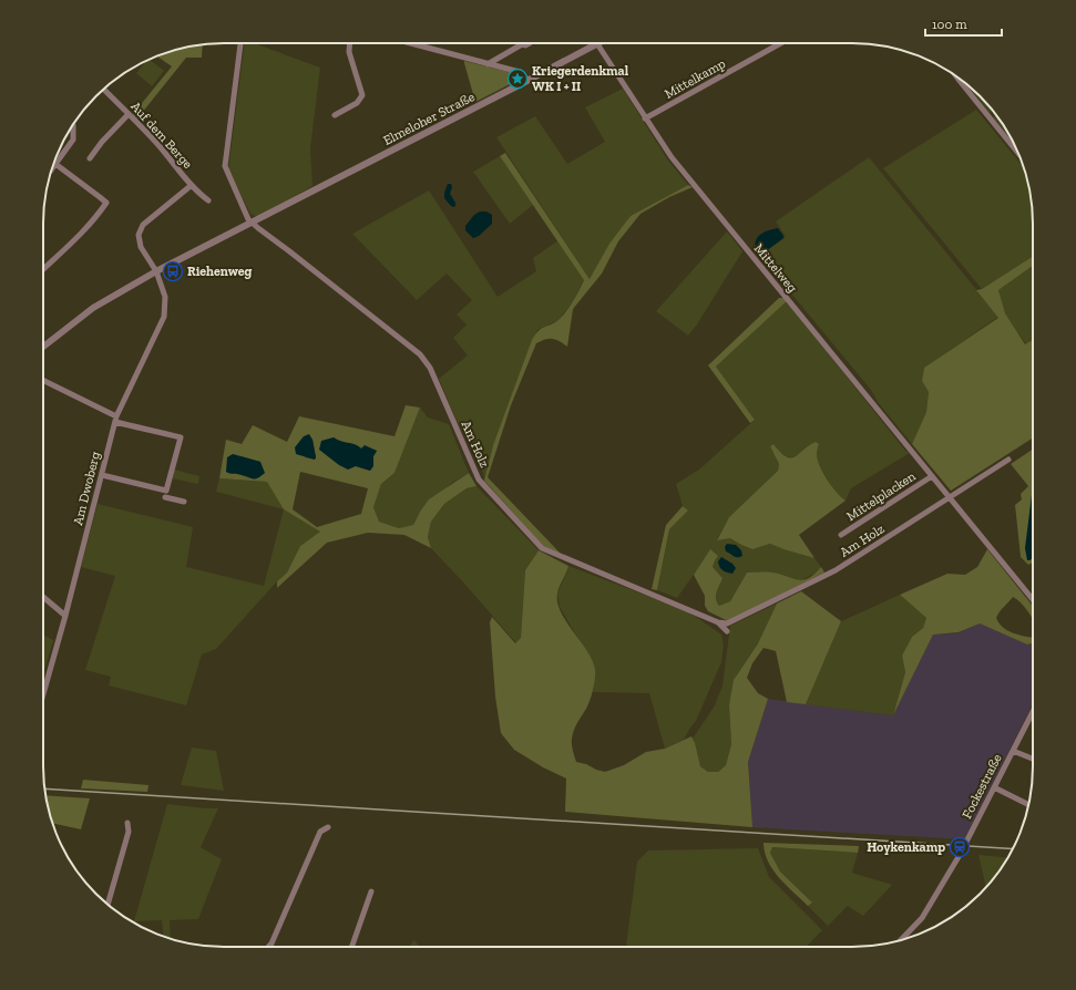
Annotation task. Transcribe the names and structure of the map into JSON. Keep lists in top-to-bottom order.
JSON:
{
  "streets": {
    "street": [
      "Mittelkamp",
      "Elmeloher Straße",
      "Auf dem Berge",
      "Mittelweg",
      "Am Holz",
      "Am Dwoberg",
      "Mittelplacken",
      "Fockestraße"
    ]
  },
  "crossings": [
    ["Mittelkamp", "Mittelweg"],
    ["Elmeloher Straße", "Mittelweg"],
    ["Elmeloher Straße", "Am Holz"],
    ["Elmeloher Straße", "Am Dwoberg"],
    ["Auf dem Berge", "Am Dwoberg"],
    ["Mittelweg", "Am Holz"],
    ["Mittelweg", "Mittelplacken"]
  ],
  "places": {
    "place": ["Kriegerdenkmal WK I + II"],
    "bus stop": ["Riehenweg"],
    "station": ["Hoykenkamp"]
  },
  "scale_bar": "100 m"
}
